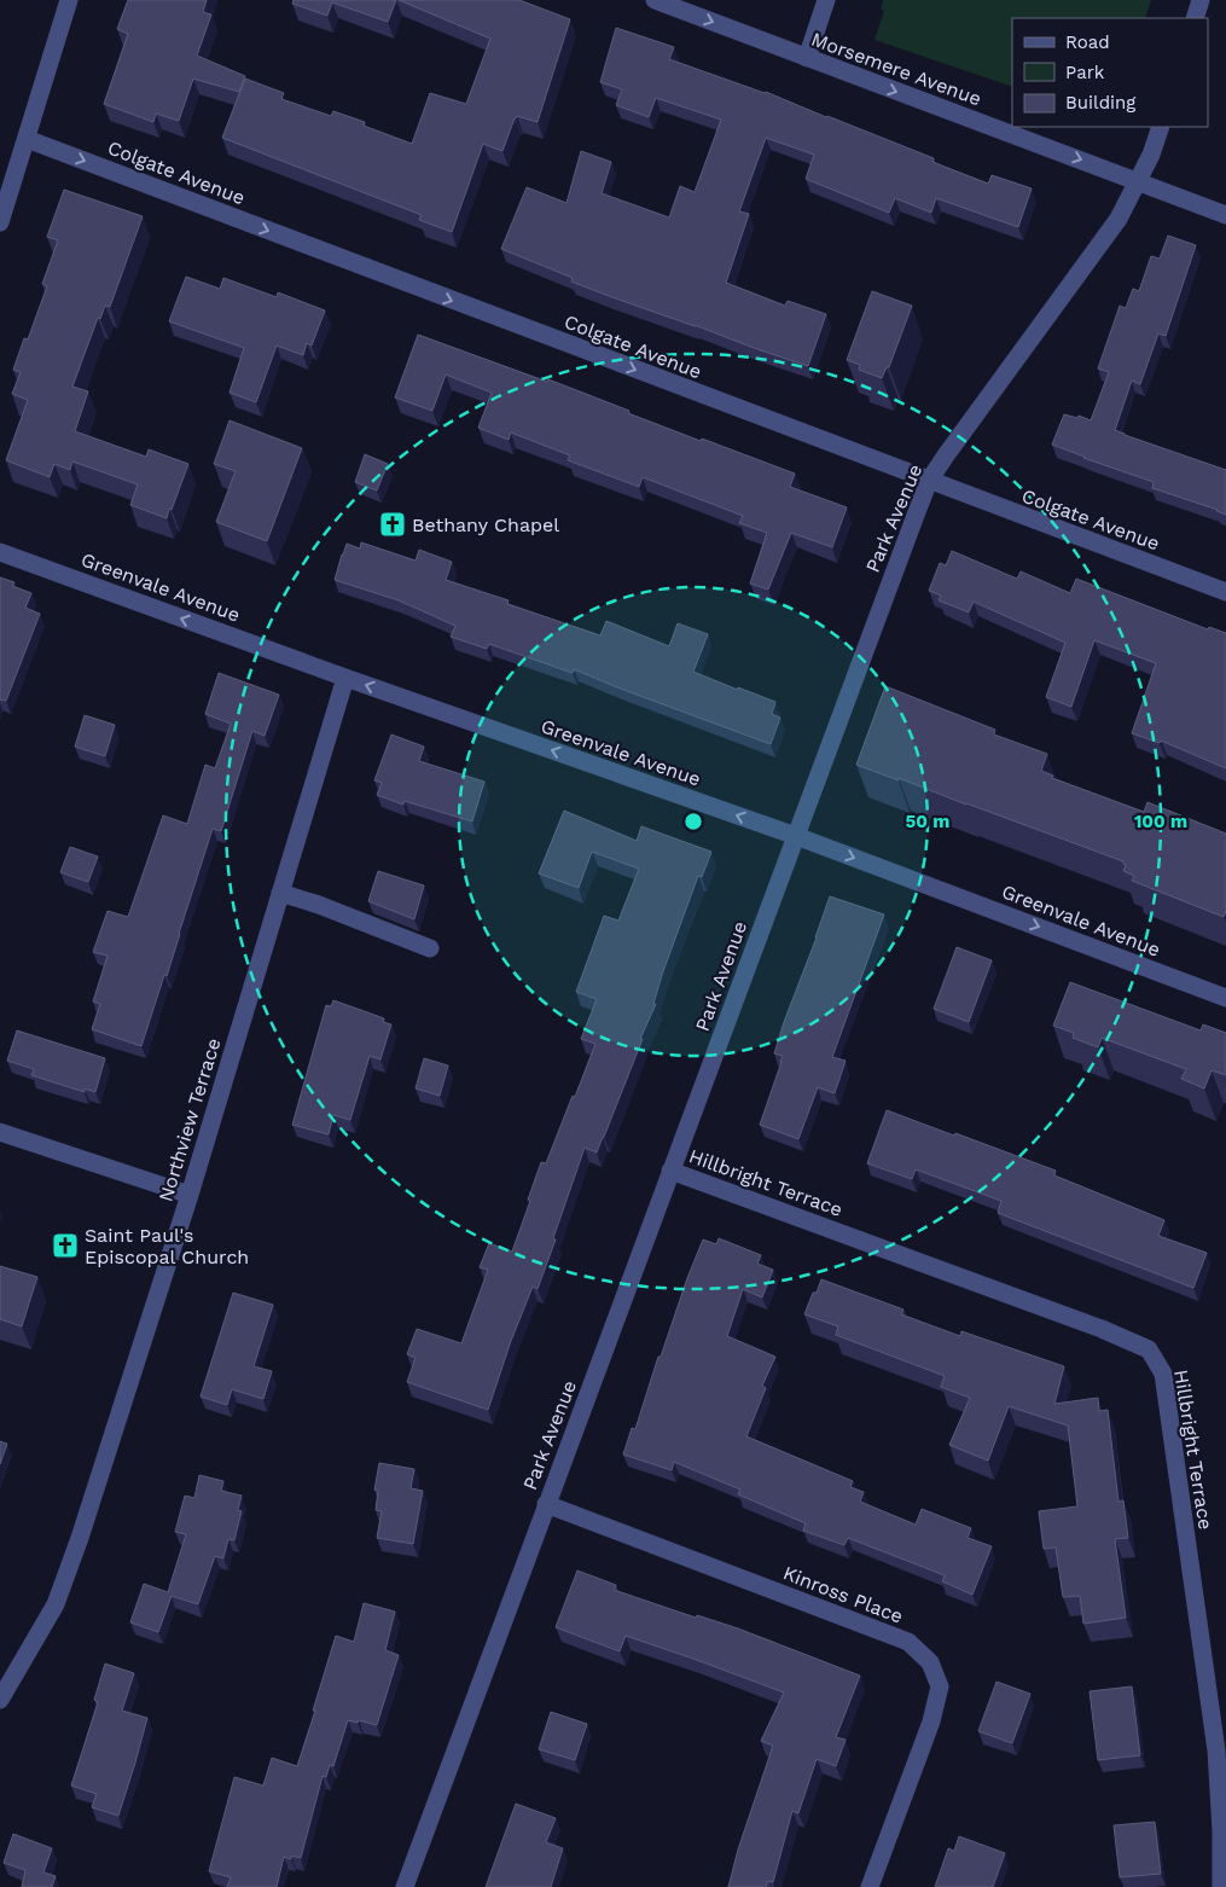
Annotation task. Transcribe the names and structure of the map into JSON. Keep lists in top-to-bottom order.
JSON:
{
  "streets": {
    "street": [
      "Morsemere Avenue",
      "Colgate Avenue",
      "Park Avenue",
      "Greenvale Avenue",
      "Northview Terrace",
      "Hillbright Terrace",
      "Kinross Place"
    ]
  },
  "crossings": [
    ["Morsemere Avenue", "Park Avenue"],
    ["Colgate Avenue", "Park Avenue"],
    ["Park Avenue", "Greenvale Avenue"],
    ["Park Avenue", "Hillbright Terrace"],
    ["Park Avenue", "Kinross Place"],
    ["Greenvale Avenue", "Northview Terrace"]
  ],
  "one_way": ["Morsemere Avenue", "Colgate Avenue"],
  "places": {
    "church": ["Bethany Chapel", "Saint Paul's Episcopal Church"]
  },
  "legend": ["Road", "Park", "Building"],
  "rings": ["50 m", "100 m"]
}
